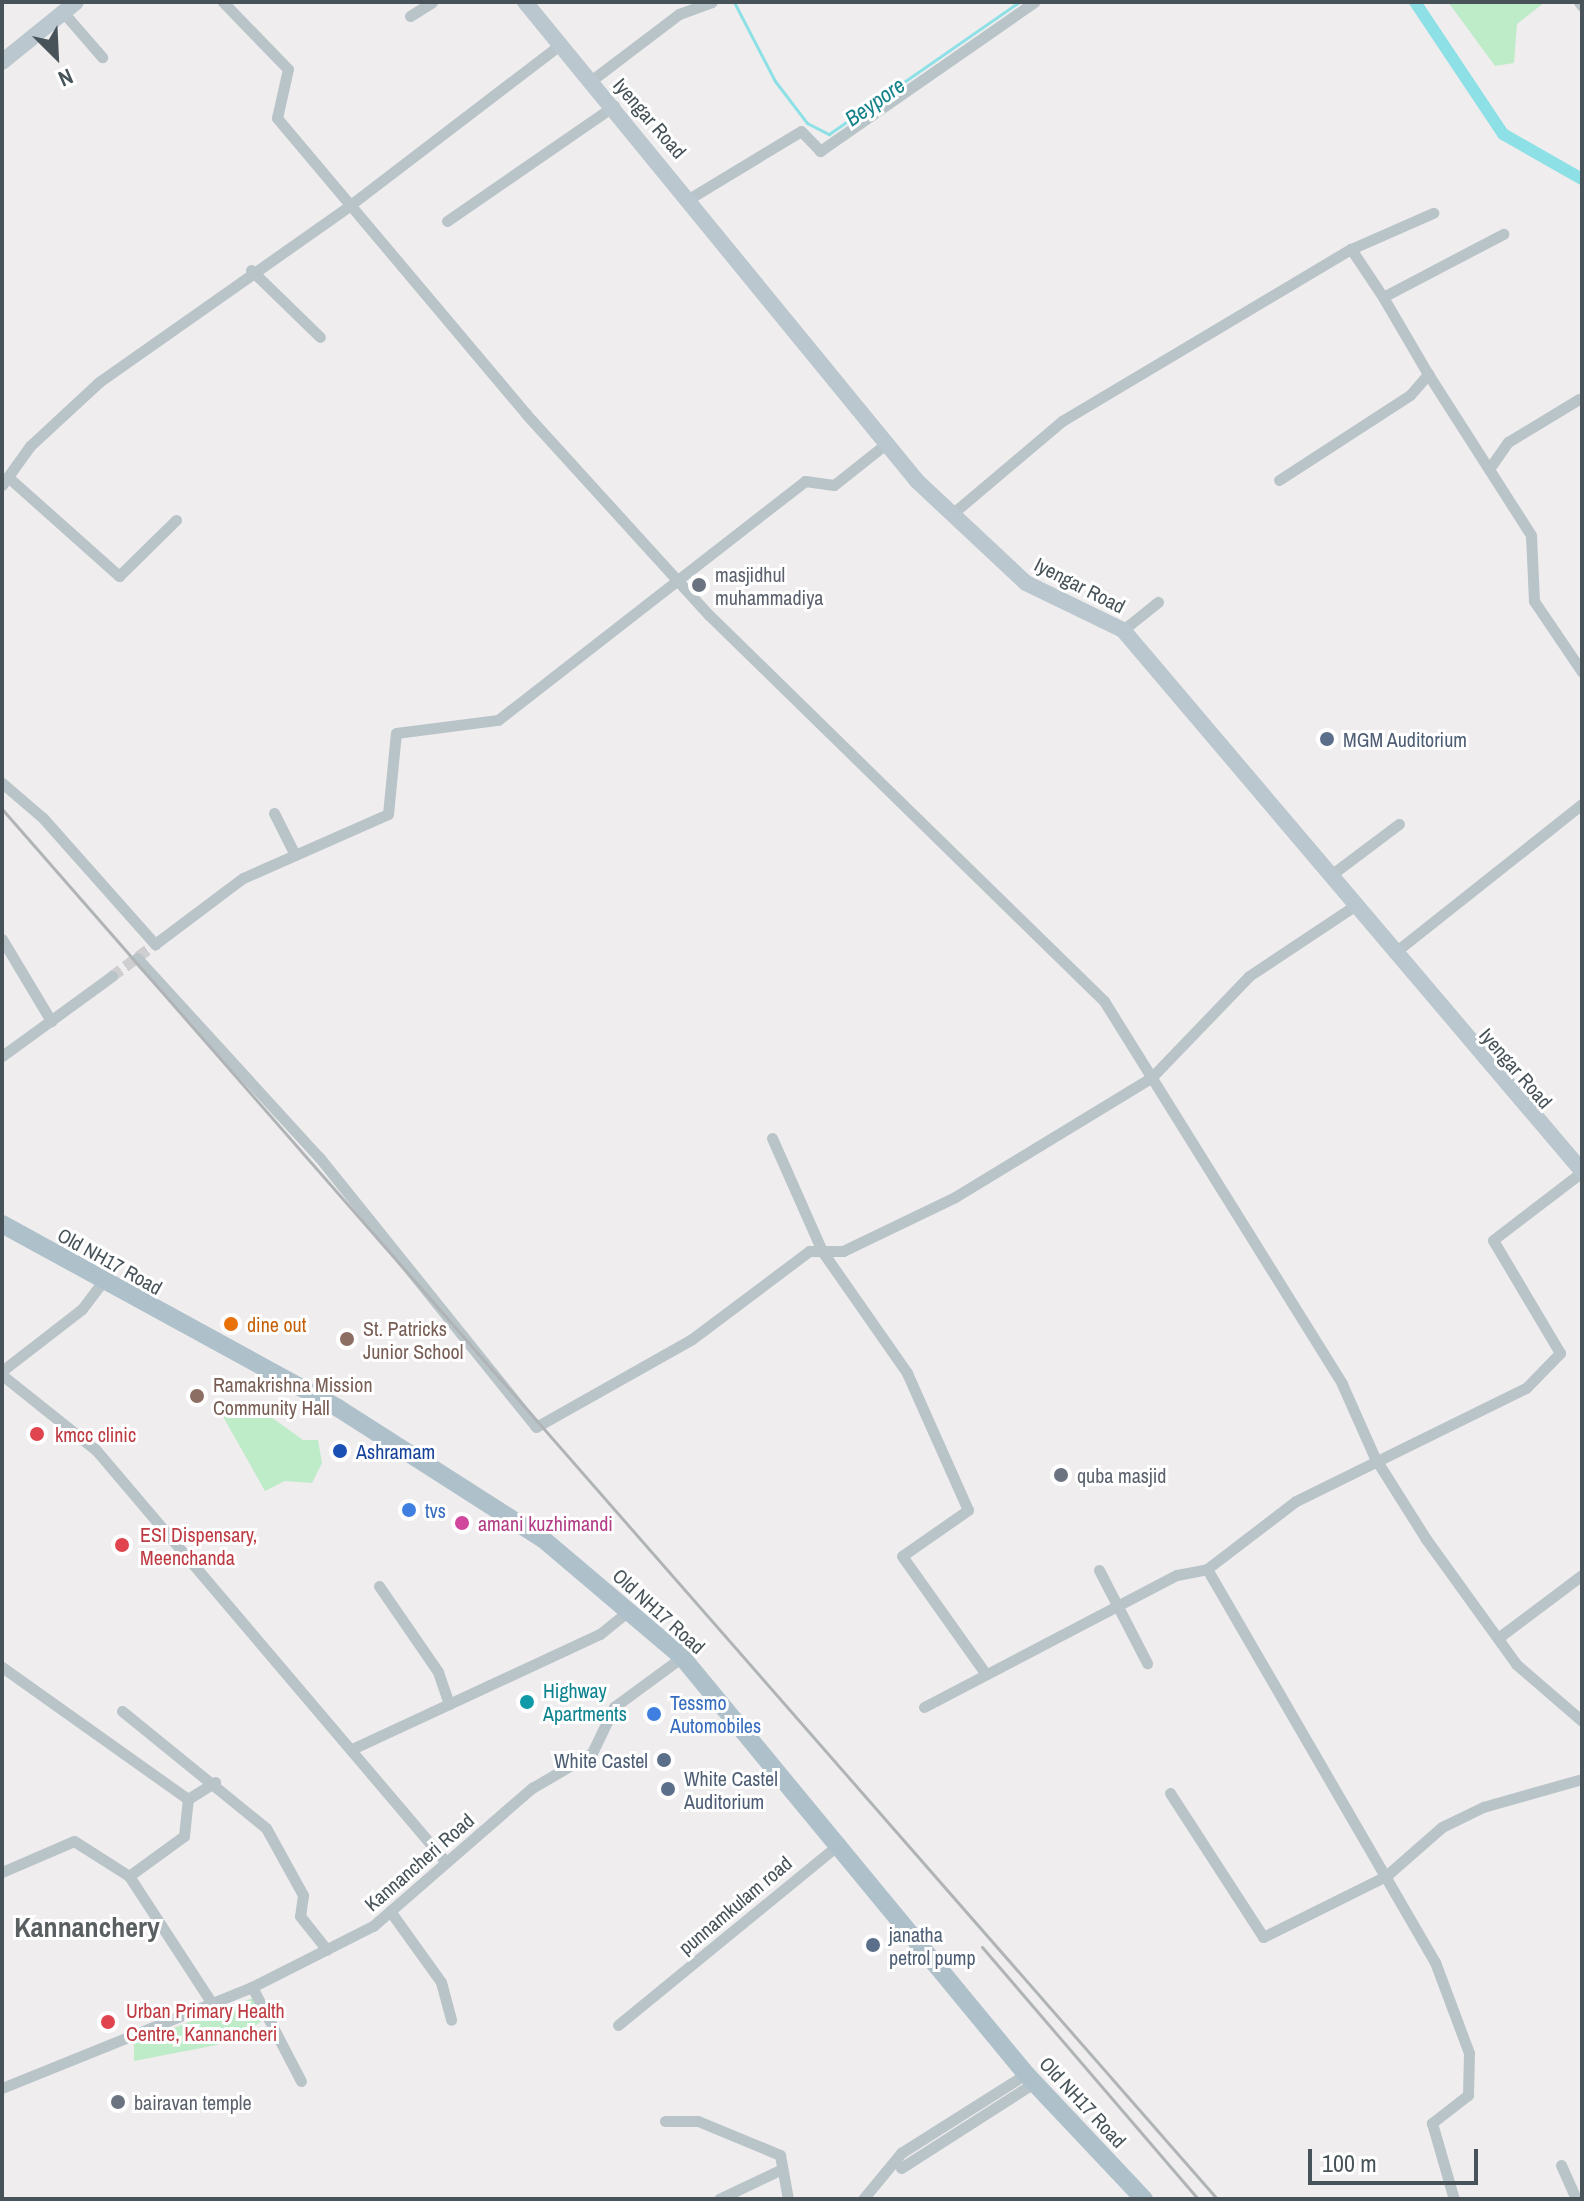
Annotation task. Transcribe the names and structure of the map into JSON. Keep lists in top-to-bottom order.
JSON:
{
  "streets": {
    "main road": ["Iyengar Road", "Old NH17 Road"],
    "street": ["Kannancheri Road", "punnamkulam road"]
  },
  "crossings": [
    ["Old NH17 Road", "Kannancheri Road"],
    ["Old NH17 Road", "punnamkulam road"]
  ],
  "districts": ["Kannanchery"],
  "water": ["Beypore"],
  "places": [
    "masjidhul muhammadiya",
    "MGM Auditorium",
    "dine out",
    "St. Patricks Junior School",
    "Ramakrishna Mission Community Hall",
    "kmcc clinic",
    "Ashramam",
    "quba masjid",
    "tvs",
    "amani kuzhimandi",
    "ESI Dispensary, Meenchanda",
    "Highway Apartments",
    "Tessmo Automobiles",
    "White Castel",
    "White Castel Auditorium",
    "janatha petrol pump",
    "Urban Primary Health Centre, Kannancheri",
    "bairavan temple"
  ],
  "scale_bar": "100 m",
  "north": "bottom right"
}
